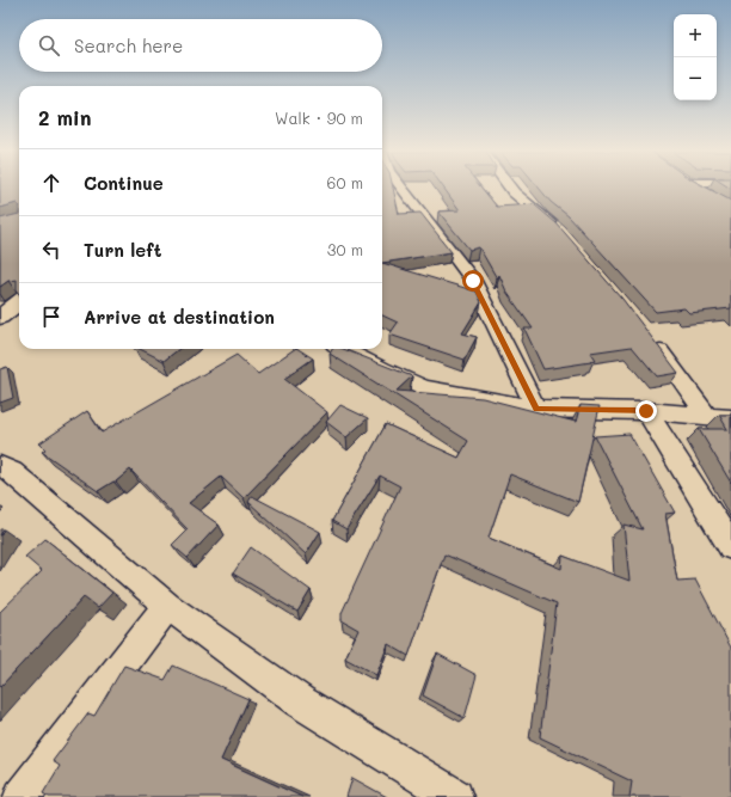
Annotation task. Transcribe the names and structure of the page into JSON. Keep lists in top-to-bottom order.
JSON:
{
  "page": {
    "map_buttons": ["+", "−"],
    "search": "Search here",
    "heading": ["2 min", "Walk · 90 m"],
    "list": [
      ["Continue", "60 m"],
      ["Turn left", "30 m"],
      "Arrive at destination"
    ]
  }
}
